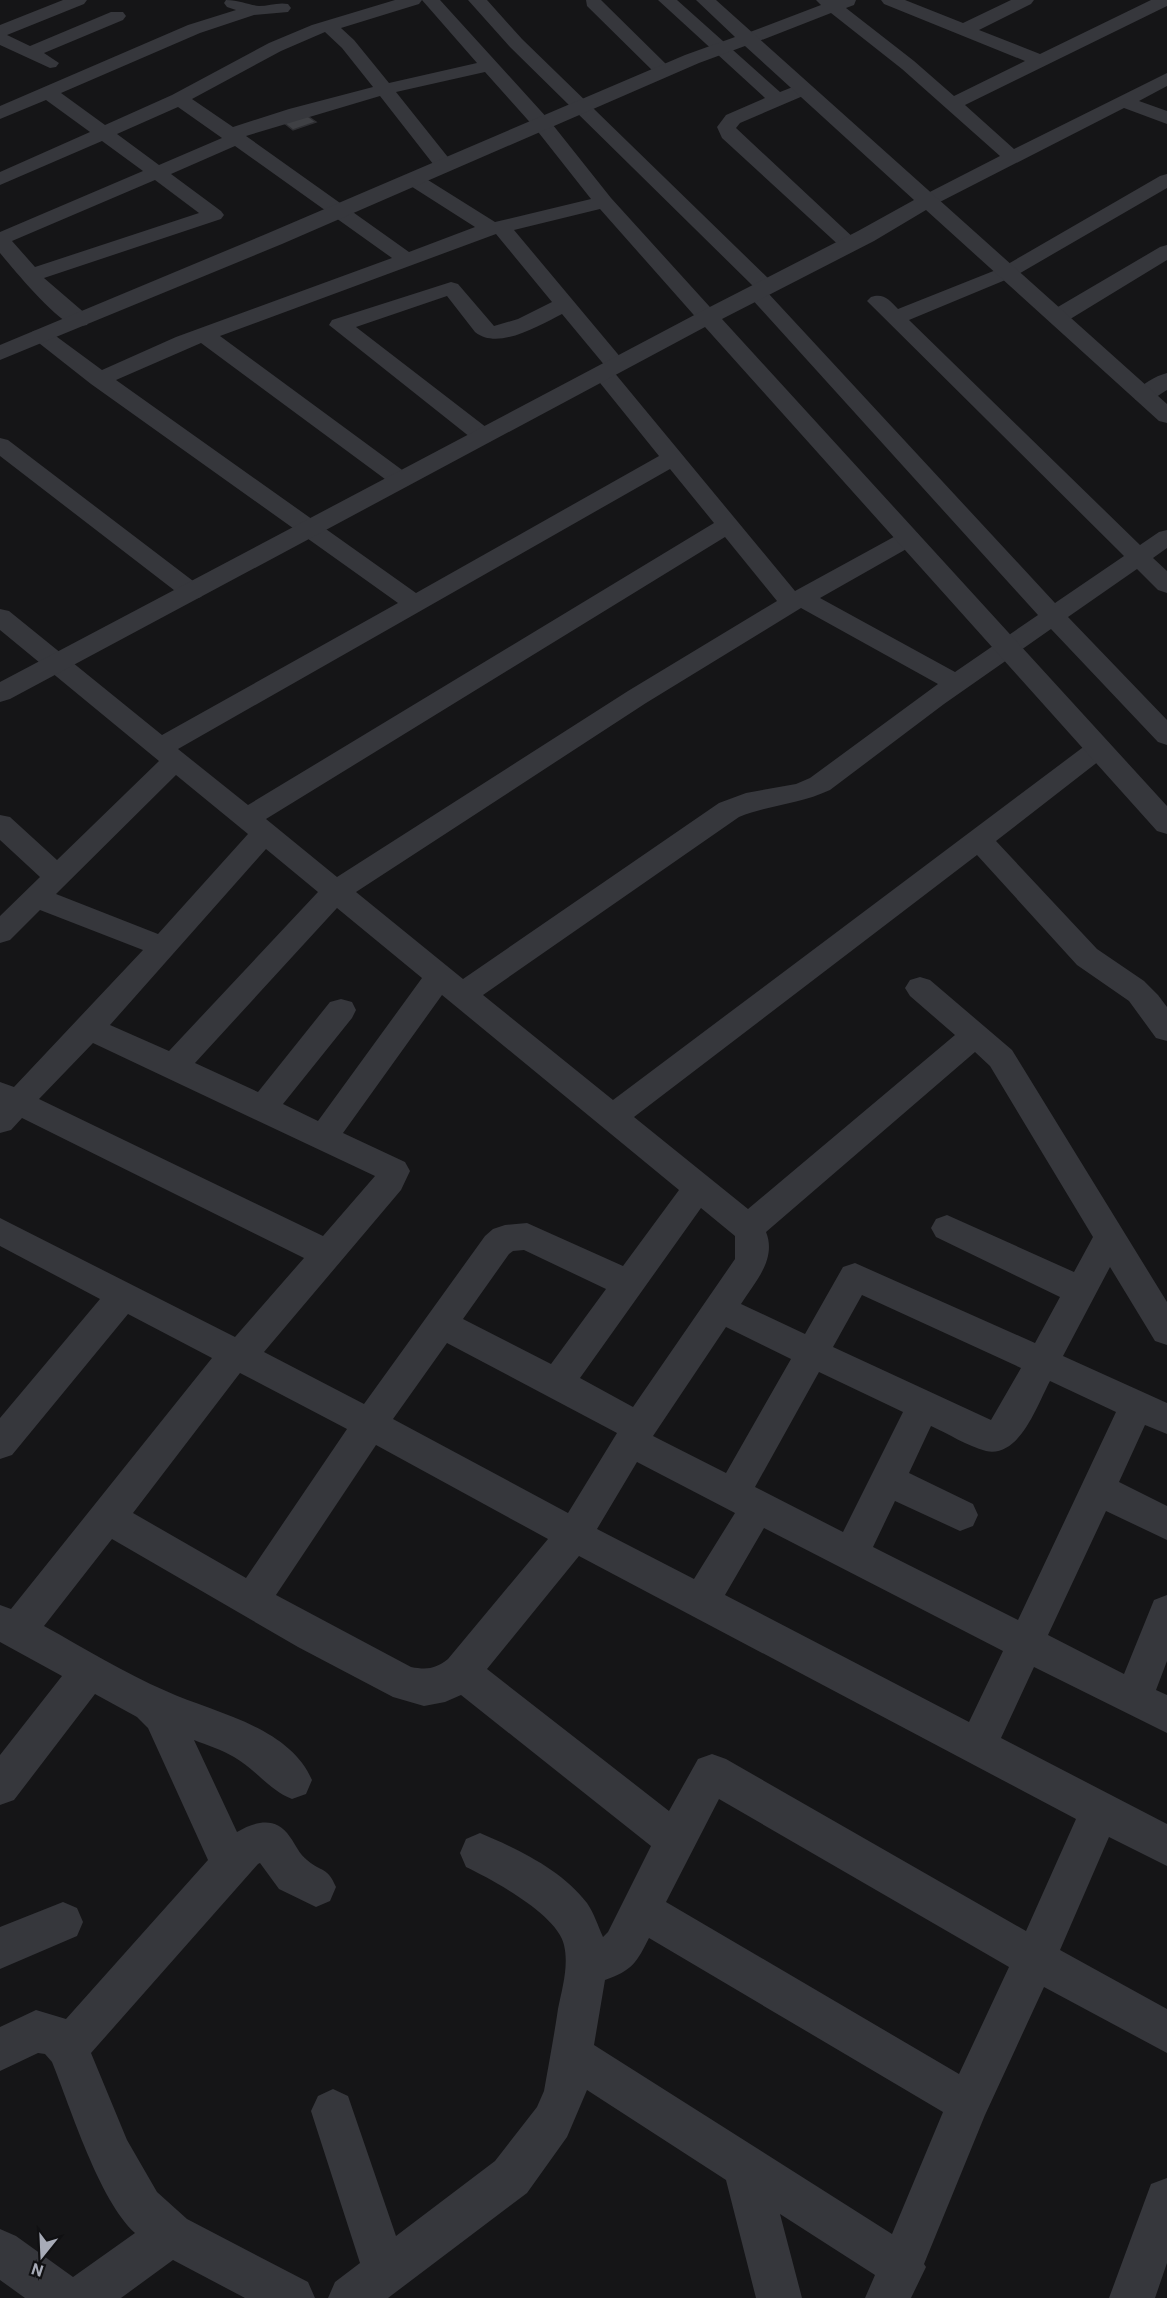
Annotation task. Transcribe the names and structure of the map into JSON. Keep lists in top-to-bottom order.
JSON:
{
  "north": "bottom"
}
